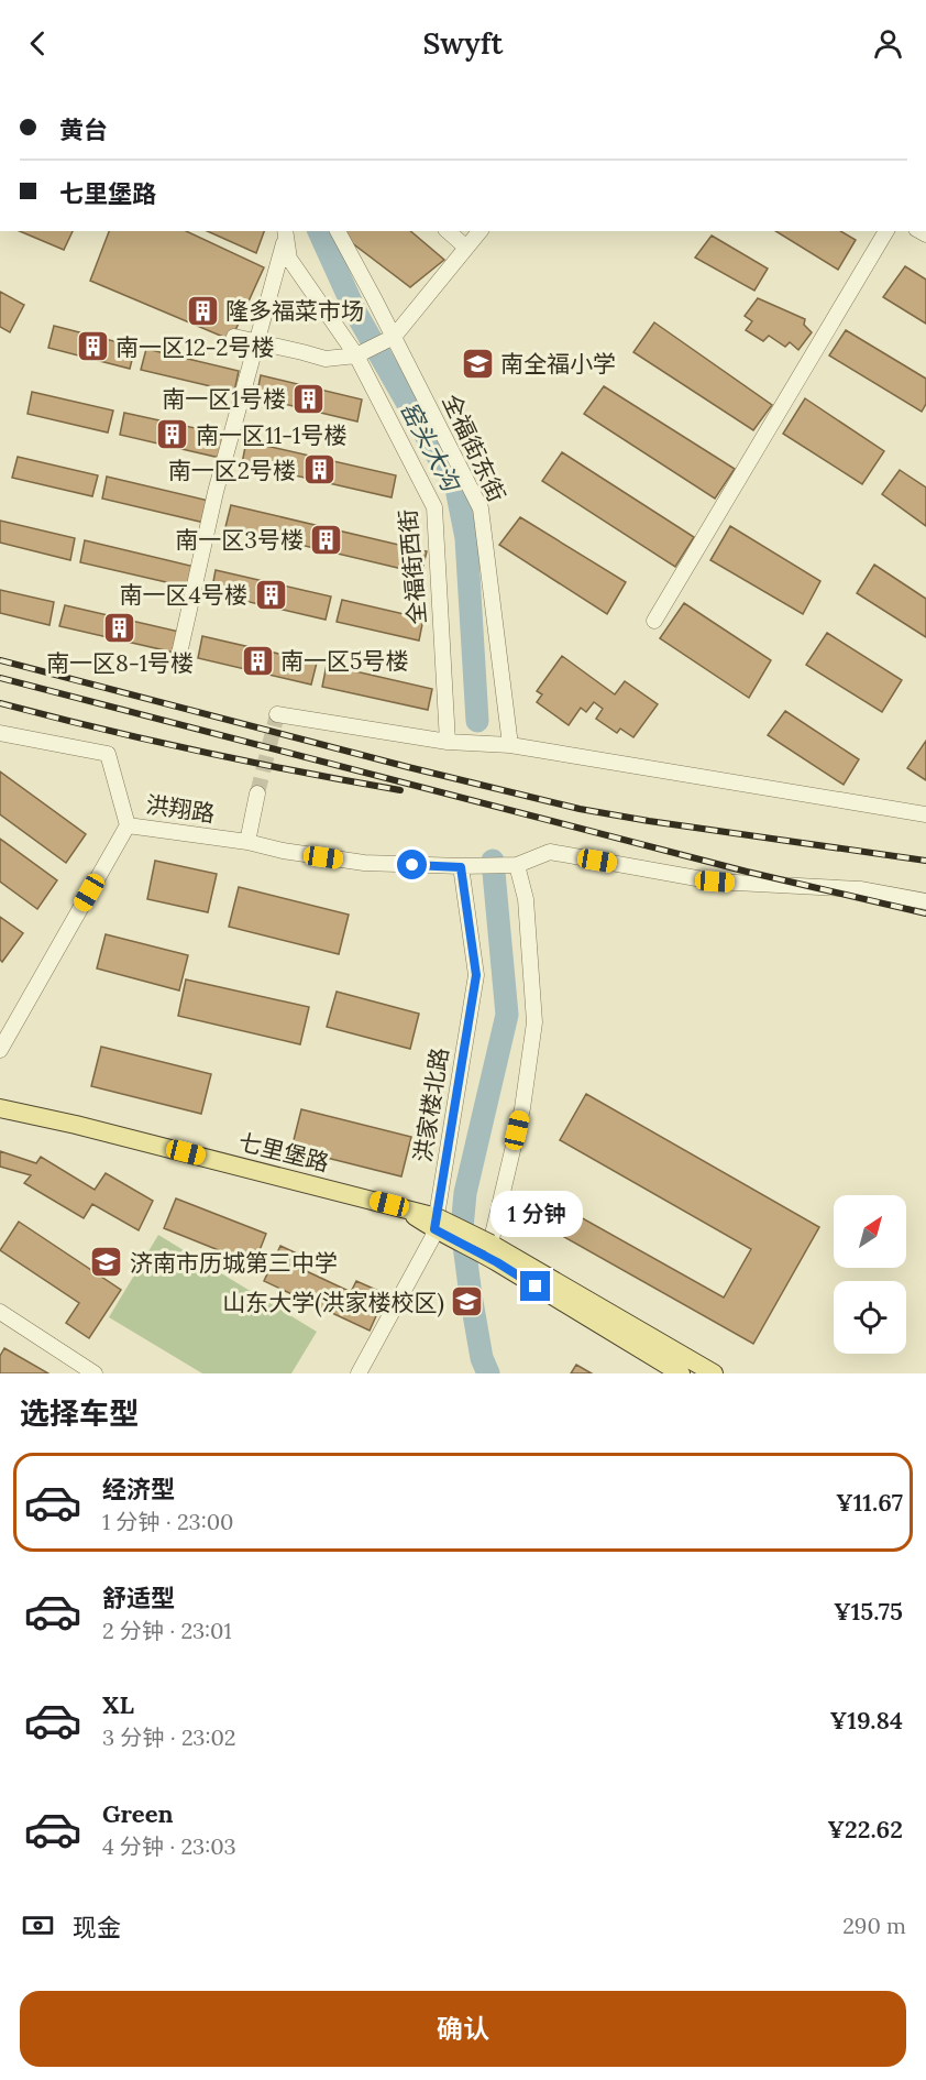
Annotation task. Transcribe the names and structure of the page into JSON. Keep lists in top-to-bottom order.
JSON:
{
  "streets": {
    "main road": ["七里堡路"],
    "street": [
      "全福街东街",
      "全福街西街",
      "洪翔路",
      "洪家楼北路"
    ]
  },
  "crossings": [
    ["洪翔路", "洪家楼北路"],
    ["洪家楼北路", "七里堡路"]
  ],
  "water": ["窑头大沟"],
  "places": {
    "building": [
      "隆多福菜市场",
      "南一区12-2号楼",
      "南一区1号楼",
      "南一区11-1号楼",
      "南一区2号楼",
      "南一区3号楼",
      "南一区4号楼",
      "南一区8-1号楼",
      "南一区5号楼"
    ],
    "school or university": ["南全福小学", "济南市历城第三中学", "山东大学(洪家楼校区)"]
  },
  "north": "top right",
  "page": {
    "header": "Swyft",
    "banner": ["黄台", "七里堡路"],
    "bubble": "1 分钟",
    "heading": "选择车型",
    "list": [
      {
        "name": "经济型",
        "note": "1 分钟 · 23:00",
        "value": "¥11.67"
      },
      {
        "name": "舒适型",
        "note": "2 分钟 · 23:01",
        "value": "¥15.75"
      },
      {
        "name": "XL",
        "note": "3 分钟 · 23:02",
        "value": "¥19.84"
      },
      {
        "name": "Green",
        "note": "4 分钟 · 23:03",
        "value": "¥22.62"
      }
    ],
    "pay": ["现金", "290 m"],
    "buttons": "确认"
  }
}
